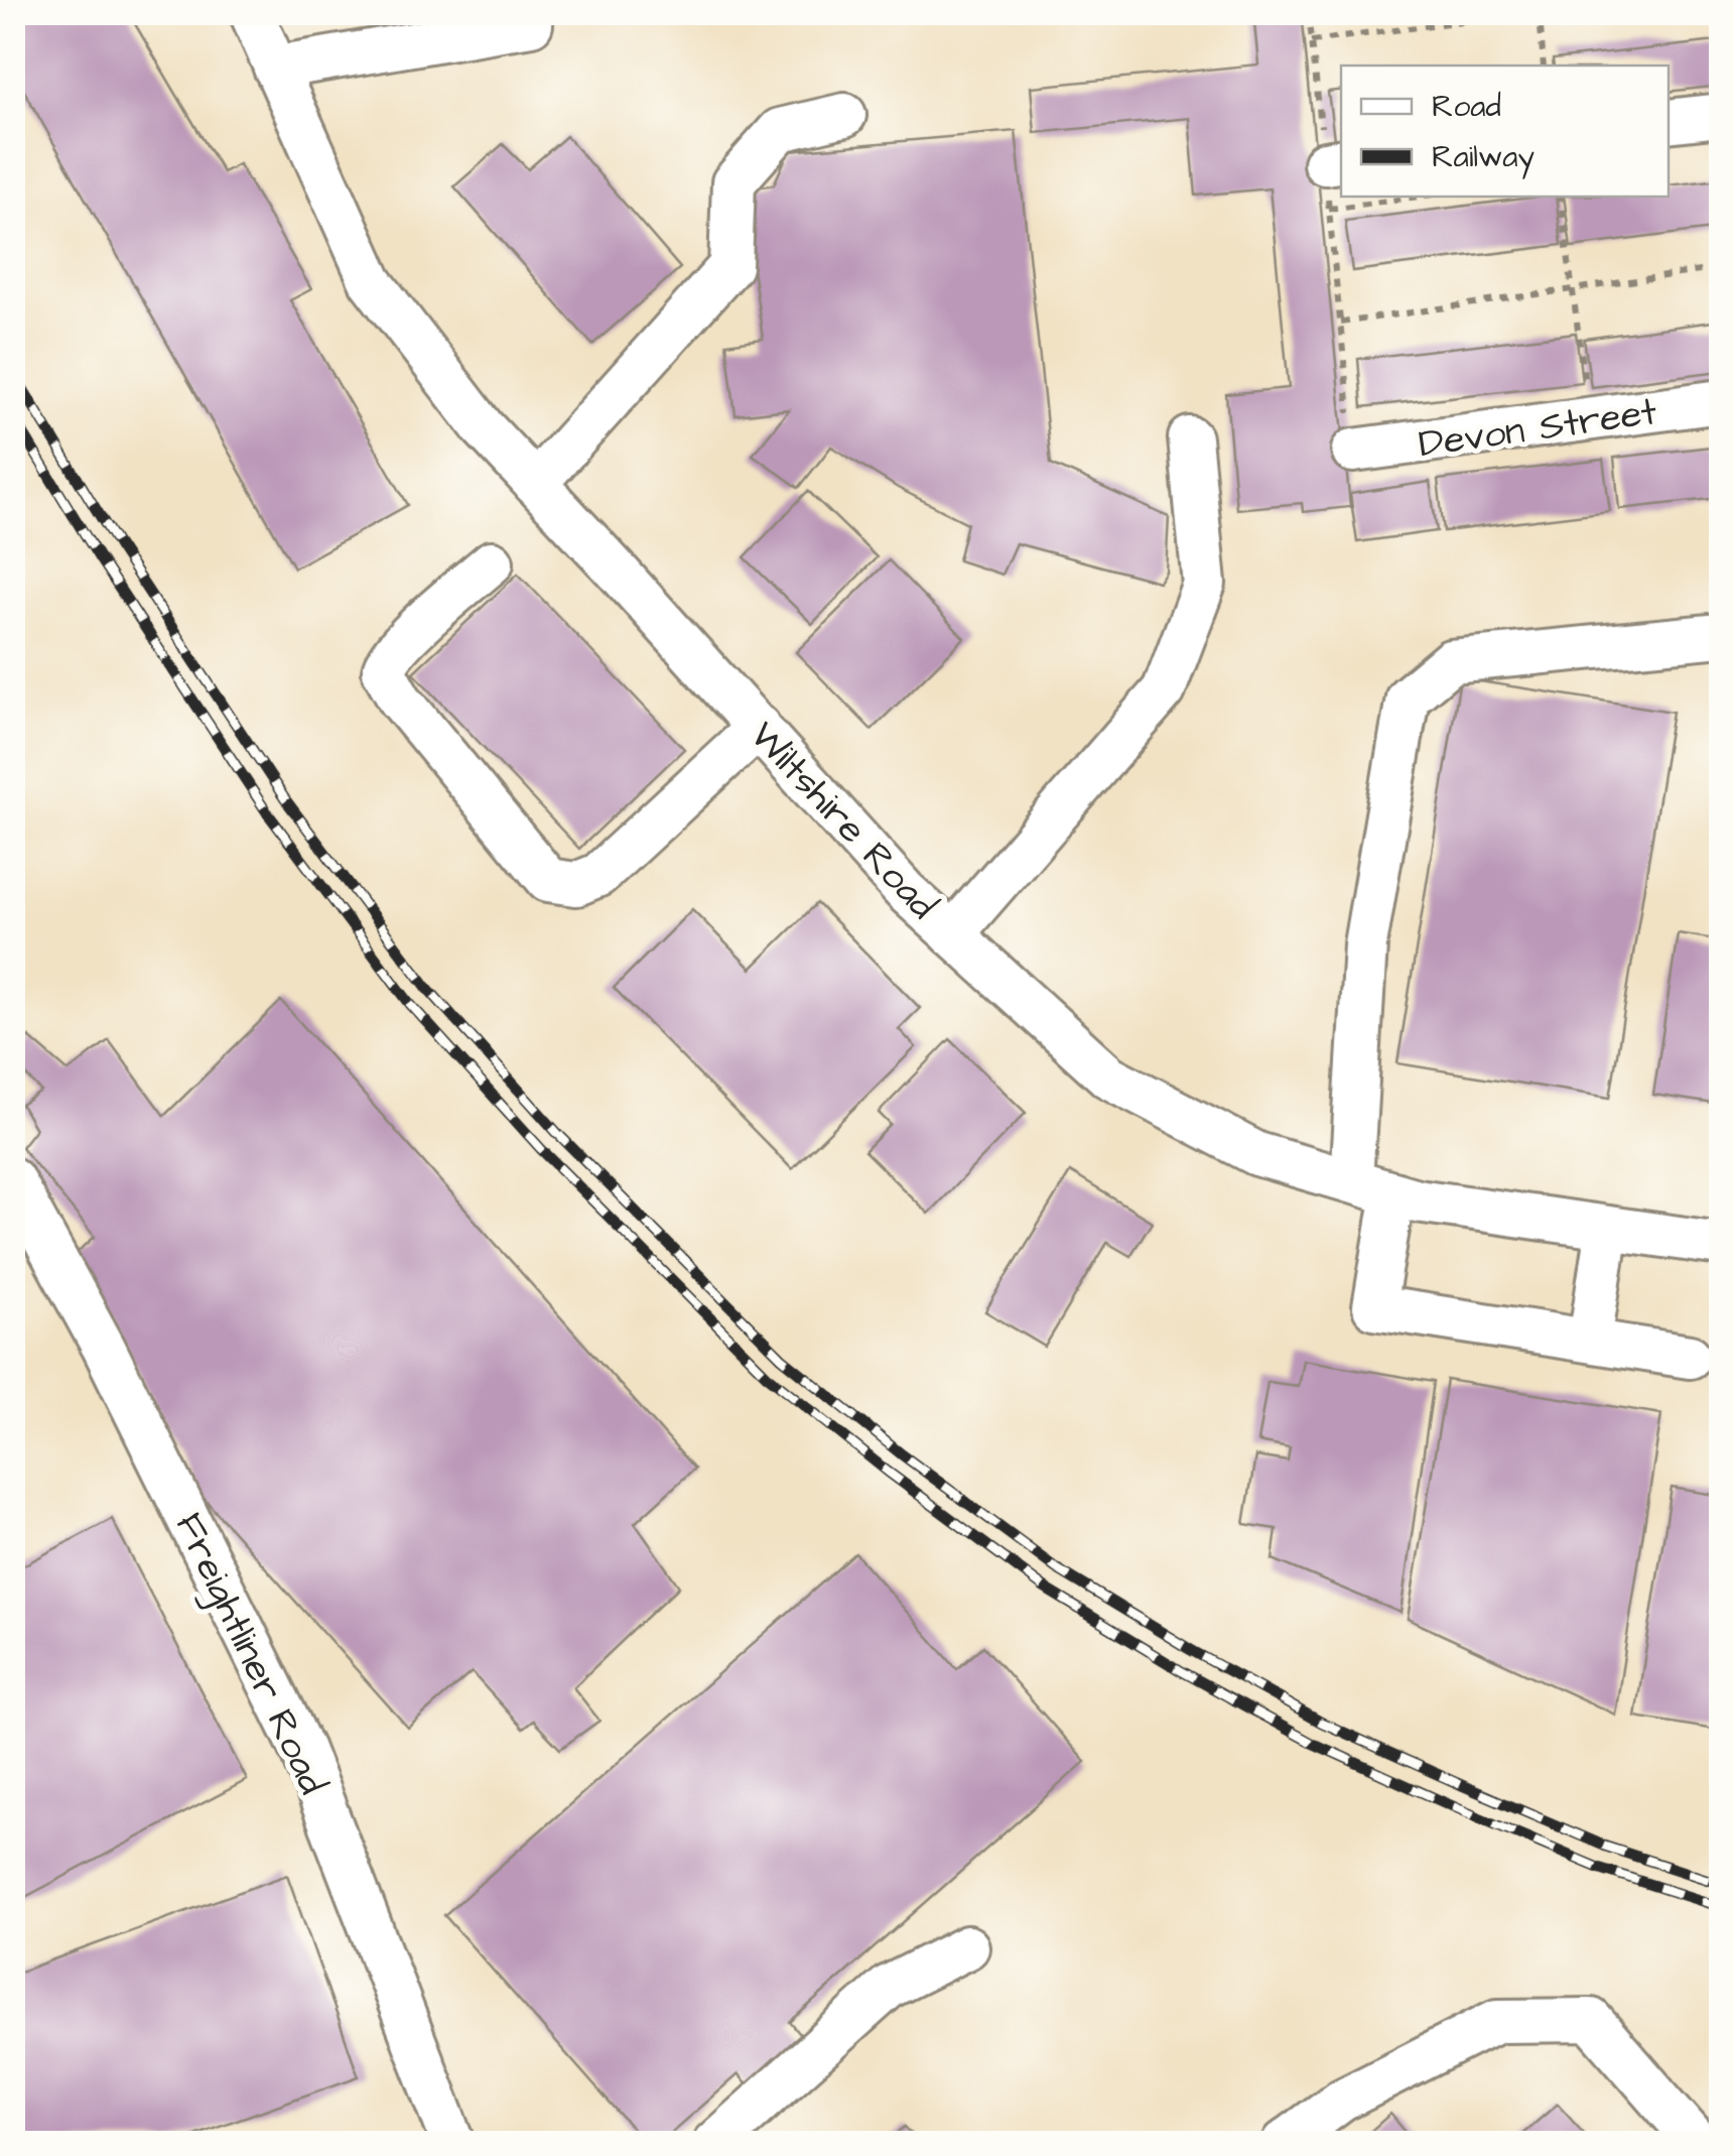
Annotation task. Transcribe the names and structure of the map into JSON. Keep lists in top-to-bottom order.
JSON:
{
  "streets": {
    "street": ["Devon Street", "Wiltshire Road", "Freightliner Road"]
  },
  "legend": ["Road", "Railway"]
}
